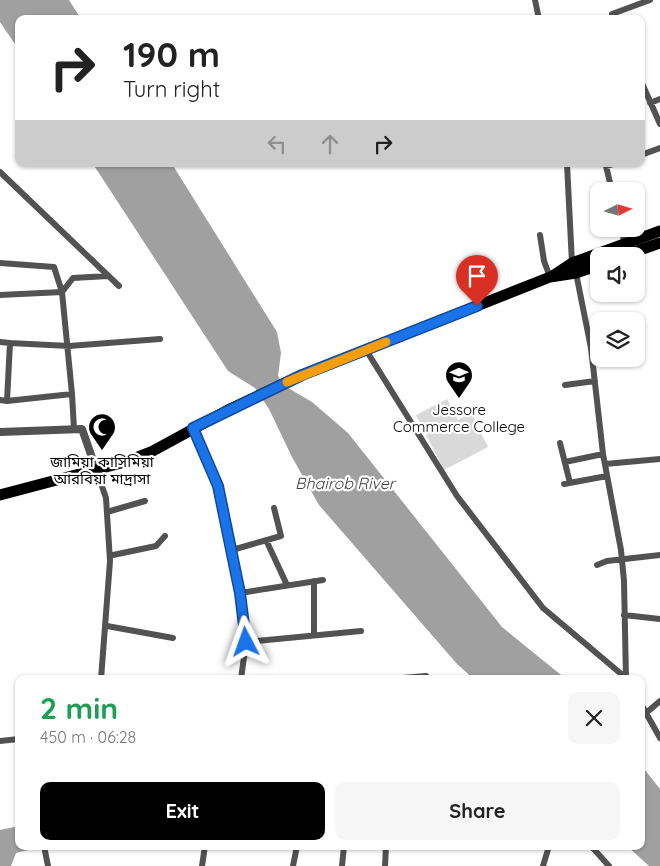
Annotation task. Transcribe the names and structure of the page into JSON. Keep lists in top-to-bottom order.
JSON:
{
  "water": ["Bhairob River"],
  "places": {
    "school or university": ["Jessore Commerce College"],
    "mosque": ["জামিয়া কাসিমিয়া আরবিয়া মাদ্রাসা"]
  },
  "north": "right",
  "page": {
    "turn": ["190 m", "Turn right"],
    "heading": ["2 min", "450 m · 06:28"],
    "buttons": ["Exit", "Share"]
  }
}
